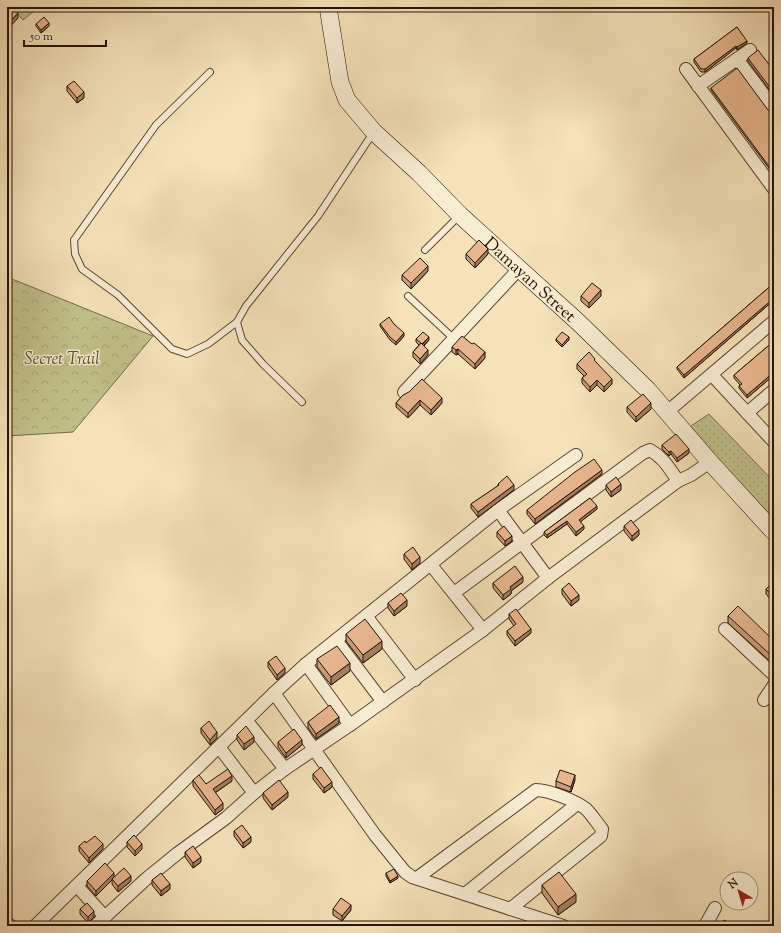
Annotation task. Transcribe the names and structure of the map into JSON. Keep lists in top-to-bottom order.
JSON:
{
  "streets": {
    "street": ["Damayan Street"]
  },
  "parks": ["Secret Trail"],
  "scale_bar": "50 m",
  "north": "top left"
}
